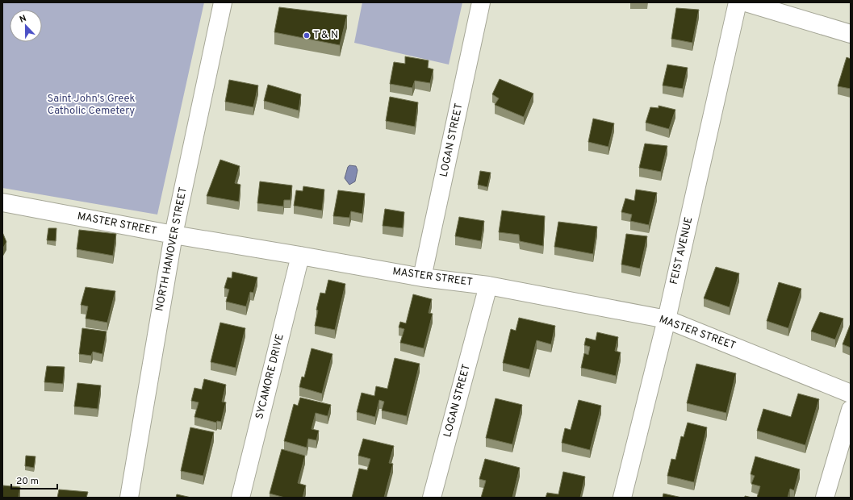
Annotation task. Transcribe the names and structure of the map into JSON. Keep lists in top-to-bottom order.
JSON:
{
  "streets": {
    "street": [
      "LOGAN STREET",
      "MASTER STREET",
      "NORTH HANOVER STREET",
      "FEIST AVENUE",
      "SYCAMORE DRIVE"
    ]
  },
  "crossings": [
    ["LOGAN STREET", "MASTER STREET"],
    ["MASTER STREET", "NORTH HANOVER STREET"],
    ["MASTER STREET", "FEIST AVENUE"],
    ["MASTER STREET", "SYCAMORE DRIVE"]
  ],
  "parks": ["Saint John's Greek Catholic Cemetery"],
  "places": ["T & N"],
  "scale_bar": "20 m",
  "north": "top"
}
